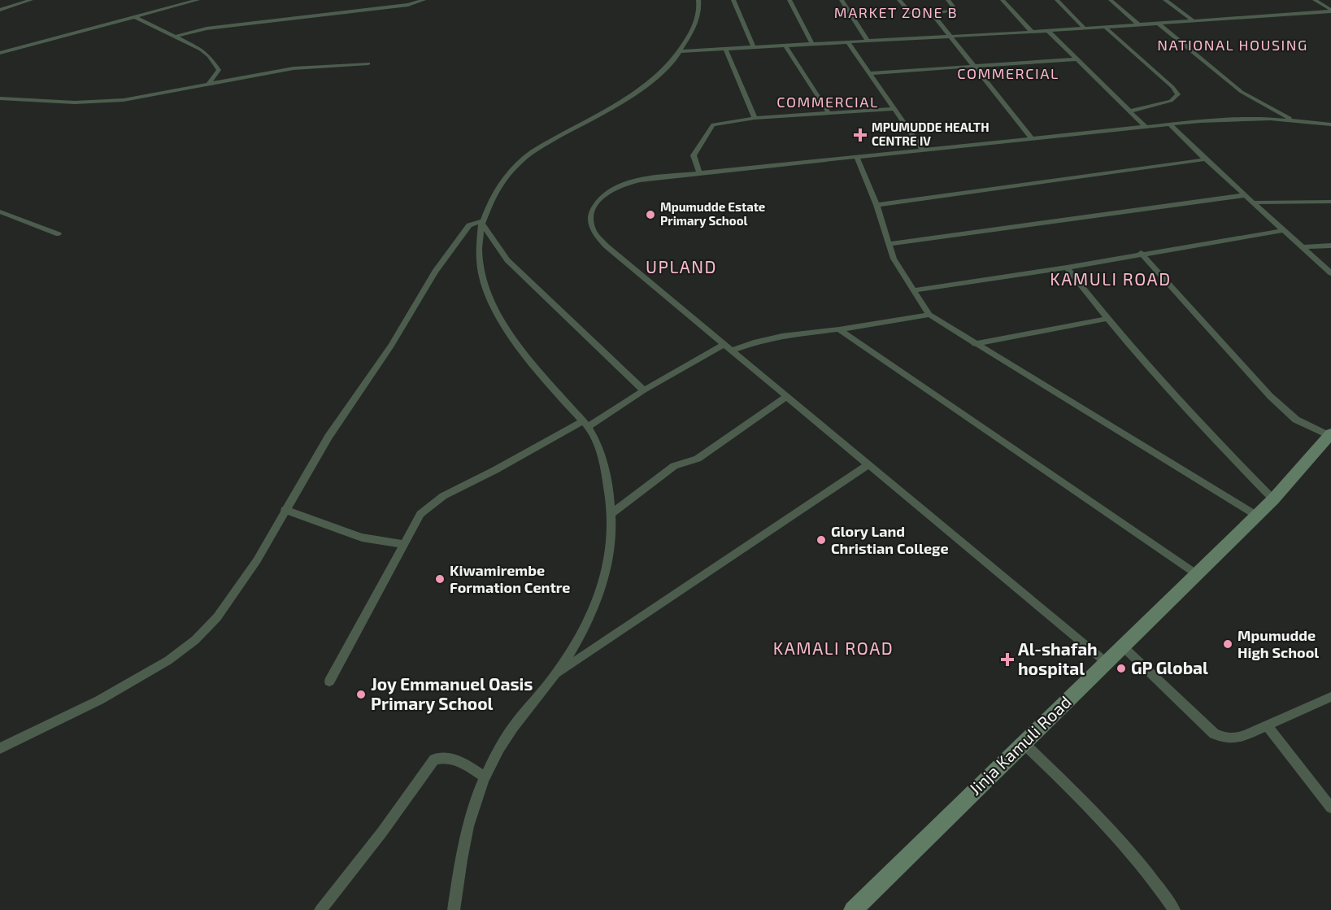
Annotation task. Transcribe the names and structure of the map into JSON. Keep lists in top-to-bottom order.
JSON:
{
  "streets": {
    "main road": ["Jinja Kamuli Road"]
  },
  "districts": [
    "MARKET ZONE B",
    "NATIONAL HOUSING",
    "COMMERCIAL",
    "COMMERCIAL",
    "UPLAND",
    "KAMULI ROAD",
    "KAMALI ROAD"
  ],
  "places": {
    "health": ["MPUMUDDE HEALTH CENTRE IV", "Al-shafah hospital"],
    "other": [
      "Mpumudde Estate Primary School",
      "Glory Land Christian College",
      "Kiwamirembe Formation Centre",
      "Mpumudde High School",
      "GP Global",
      "Joy Emmanuel Oasis Primary School"
    ]
  }
}
